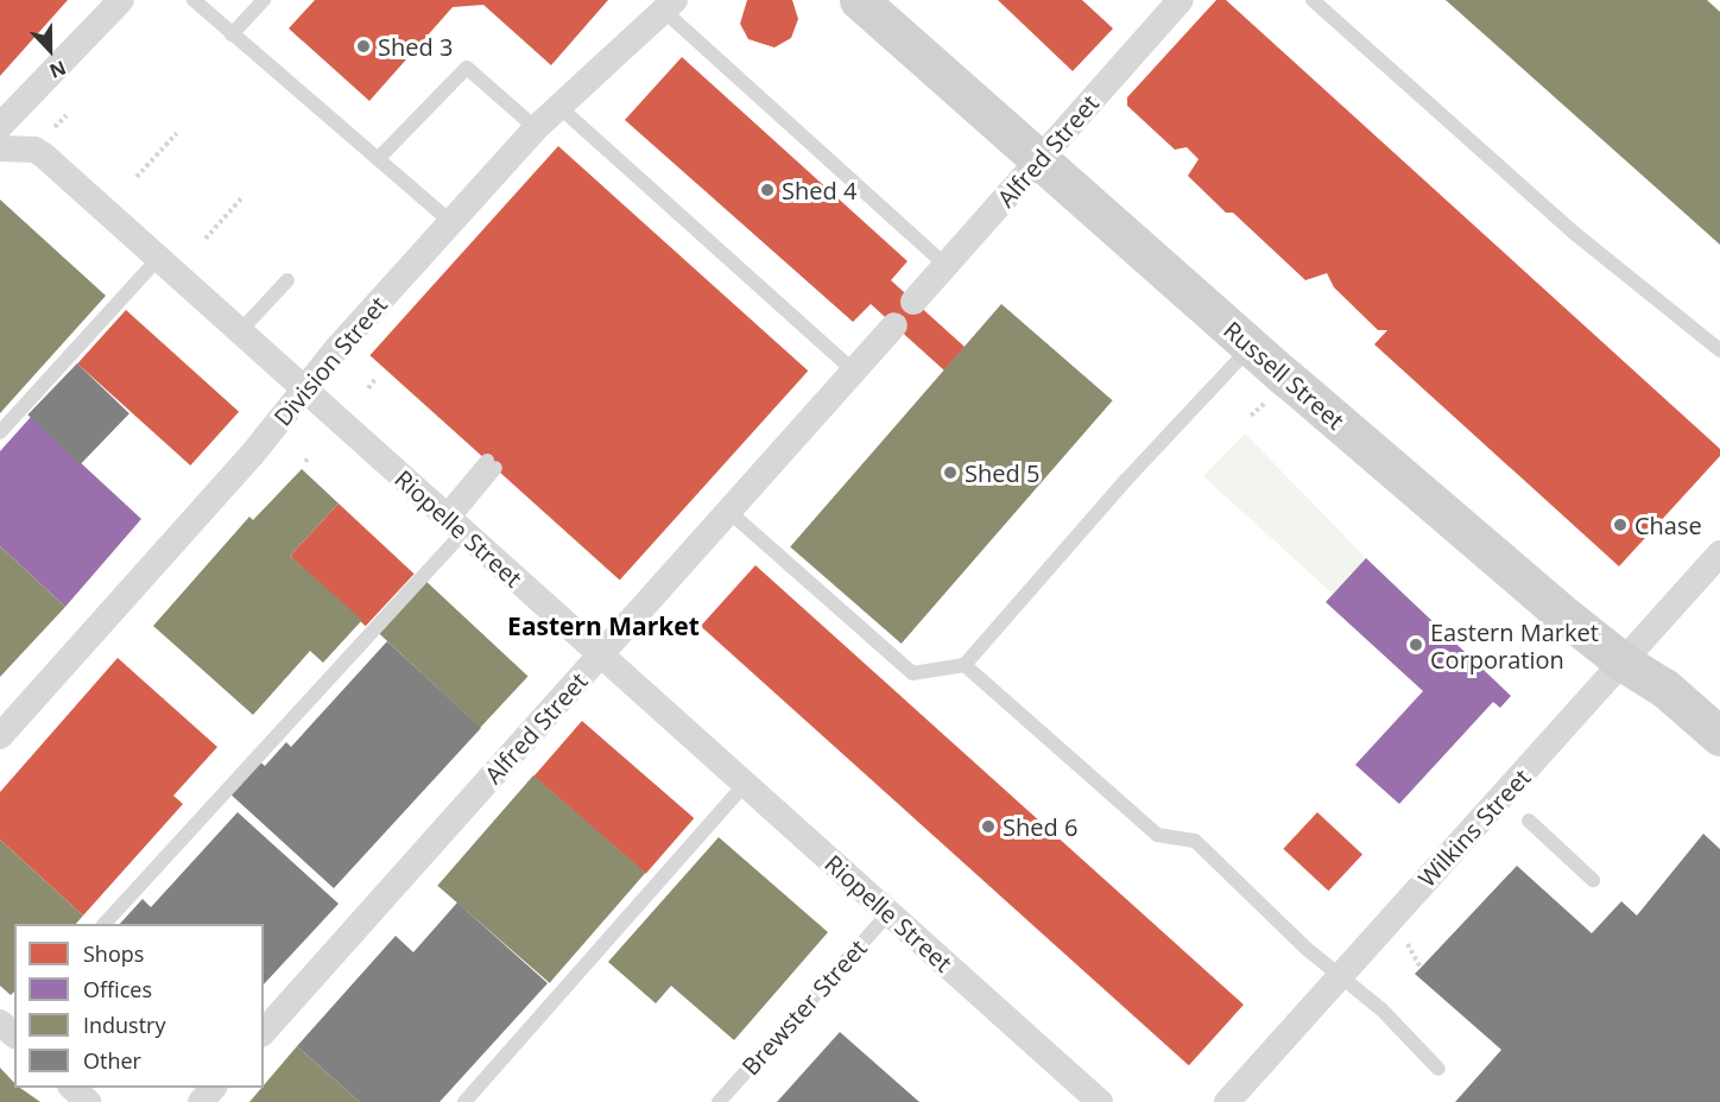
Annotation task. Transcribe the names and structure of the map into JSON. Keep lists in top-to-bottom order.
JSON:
{
  "streets": {
    "street": [
      "Alfred Street",
      "Division Street",
      "Russell Street",
      "Riopelle Street",
      "Wilkins Street"
    ],
    "lane": ["Brewster Street"]
  },
  "crossings": [
    ["Alfred Street", "Russell Street"],
    ["Alfred Street", "Riopelle Street"],
    ["Division Street", "Riopelle Street"],
    ["Russell Street", "Wilkins Street"],
    ["Riopelle Street", "Brewster Street"]
  ],
  "districts": ["Eastern Market"],
  "places": [
    "Shed 3",
    "Shed 4",
    "Shed 5",
    "Chase",
    "Eastern Market Corporation",
    "Shed 6"
  ],
  "legend": [
    "Shops",
    "Offices",
    "Industry",
    "Other"
  ],
  "north": "bottom"
}
